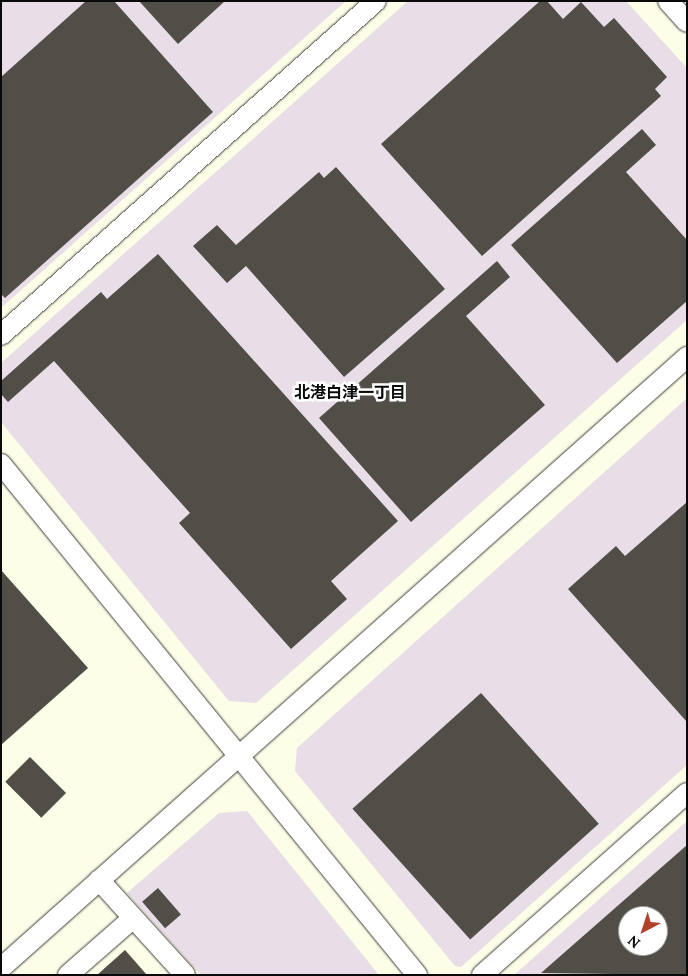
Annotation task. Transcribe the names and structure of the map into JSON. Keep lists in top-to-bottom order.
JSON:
{
  "districts": ["北港白津一丁目"],
  "north": "bottom left"
}
